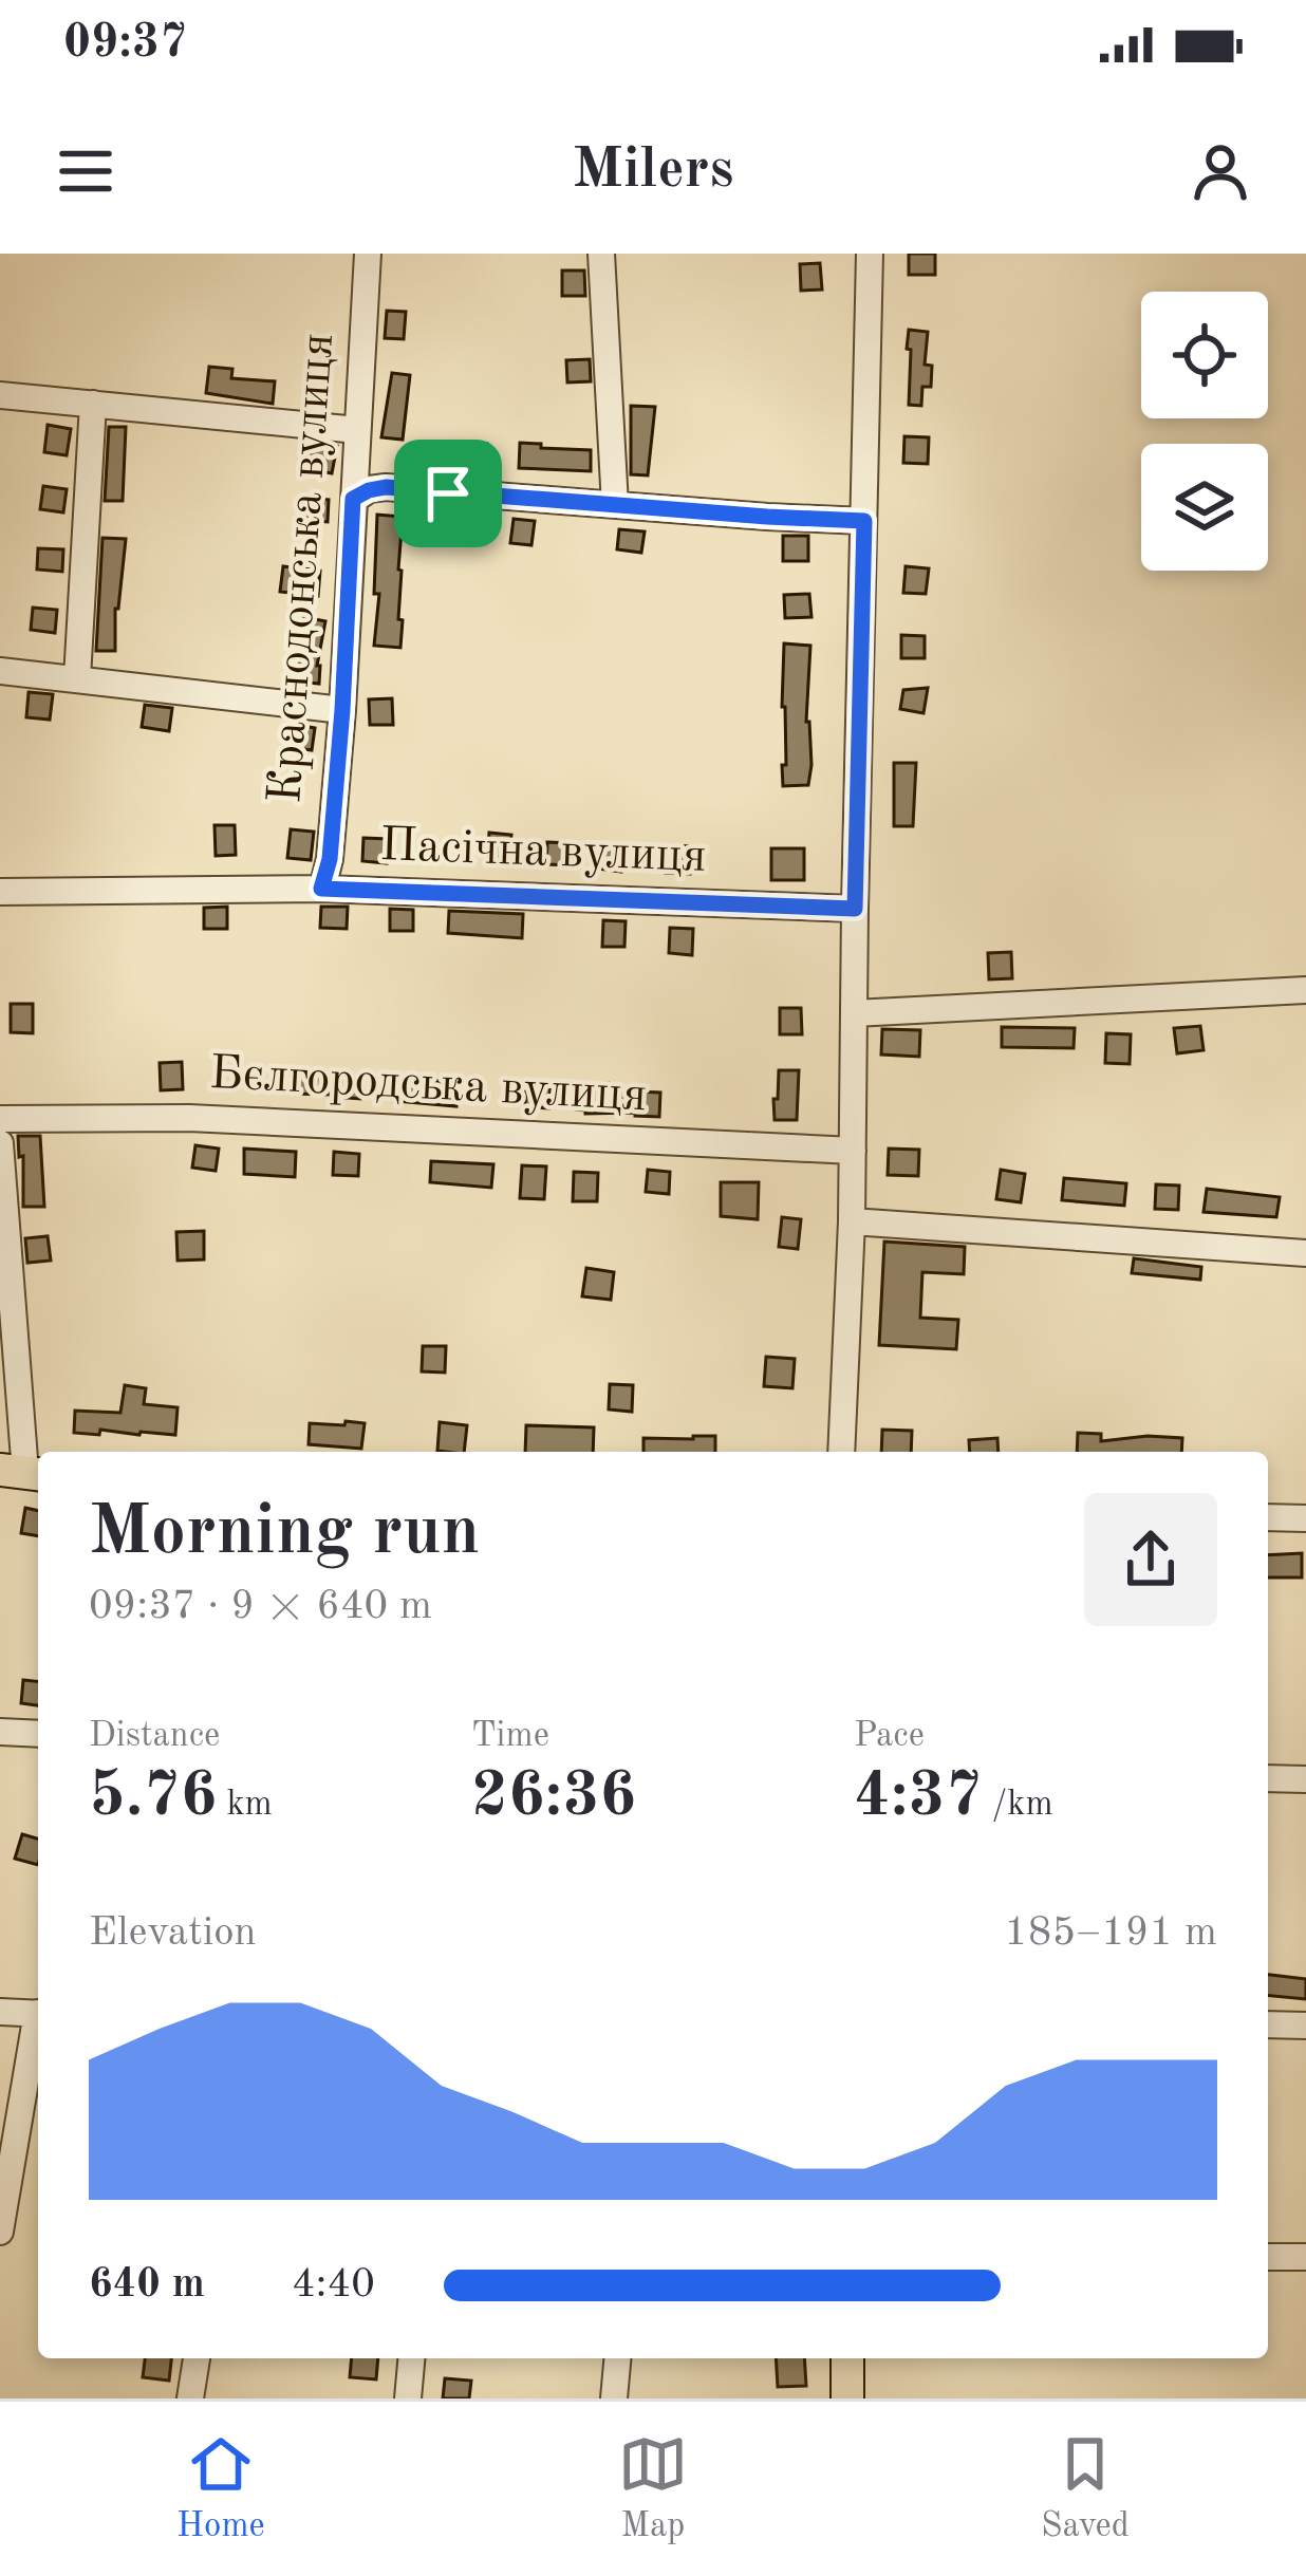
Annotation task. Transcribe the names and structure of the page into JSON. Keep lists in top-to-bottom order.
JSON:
{
  "streets": {
    "street": ["Краснодонська вулиця", "Пасічна вулиця", "Бєлгородська вулиця"]
  },
  "crossings": [
    ["Краснодонська вулиця", "Пасічна вулиця"]
  ],
  "page": {
    "status": "09:37",
    "header": "Milers",
    "heading": ["Morning run", "09:37 · 9 × 640 m"],
    "stats": [
      ["Distance", "5.76 km"],
      ["Time", "26:36"],
      ["Pace", "4:37 /km"]
    ],
    "chart": ["Elevation", "185–191 m"],
    "list": [
      {
        "name": "640 m",
        "note": "4:40"
      }
    ],
    "tabs": ["Home", "Map", "Saved"]
  }
}
